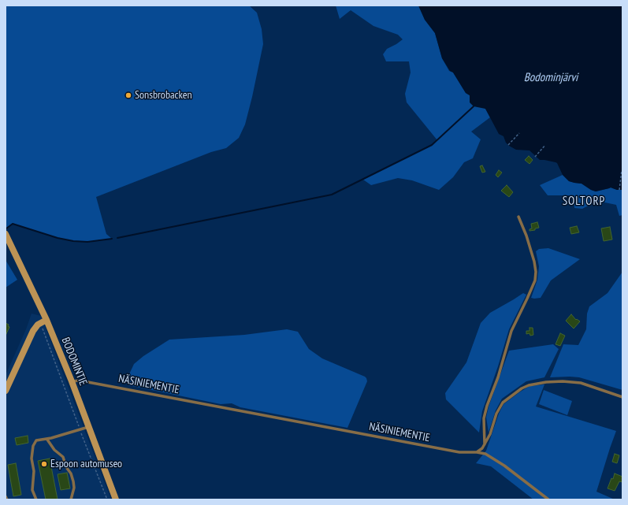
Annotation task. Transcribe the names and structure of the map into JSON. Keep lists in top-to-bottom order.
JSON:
{
  "streets": {
    "main road": ["BODOMINTIE"],
    "lane": ["NÄSINIEMENTIE"]
  },
  "crossings": [
    ["BODOMINTIE", "NÄSINIEMENTIE"]
  ],
  "districts": ["SOLTORP"],
  "water": ["Bodominjärvi"],
  "places": ["Sonsbrobacken", "Espoon automuseo"]
}
